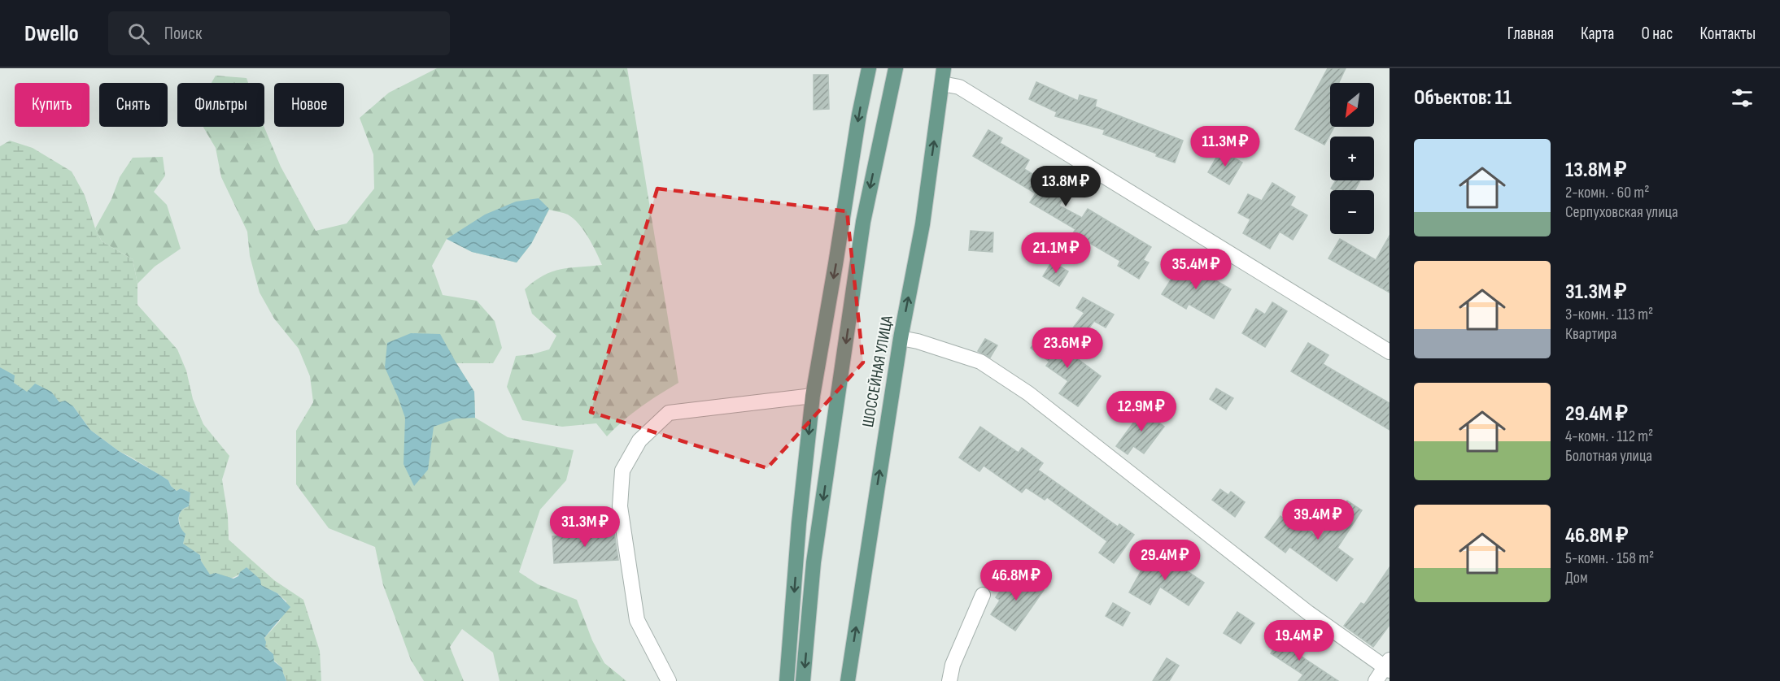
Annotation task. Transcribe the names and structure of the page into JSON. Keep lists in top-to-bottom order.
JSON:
{
  "streets": {
    "main road": ["ШОССЕЙНАЯ УЛИЦА"]
  },
  "north": "bottom left",
  "page": {
    "header": "Dwello",
    "search": "Поиск",
    "nav": [
      "Главная",
      "Карта",
      "О нас",
      "Контакты"
    ],
    "heading": "Объектов: 11",
    "map_buttons": ["+", "−"],
    "chip": [
      "Купить",
      "Снять",
      "Фильтры",
      "Новое"
    ],
    "price": [
      "11.3M ₽",
      "13.8M ₽",
      "21.1M ₽",
      "35.4M ₽",
      "23.6M ₽",
      "12.9M ₽",
      "39.4M ₽",
      "31.3M ₽",
      "29.4M ₽",
      "46.8M ₽",
      "19.4M ₽"
    ],
    "list": [
      {
        "name": "13.8M ₽",
        "note": "2-комн. · 60 m² · Серпуховская улица"
      },
      {
        "name": "31.3M ₽",
        "note": "3-комн. · 113 m² · Квартира"
      },
      {
        "name": "29.4M ₽",
        "note": "4-комн. · 112 m² · Болотная улица"
      },
      {
        "name": "46.8M ₽",
        "note": "5-комн. · 158 m² · Дом"
      }
    ]
  }
}
